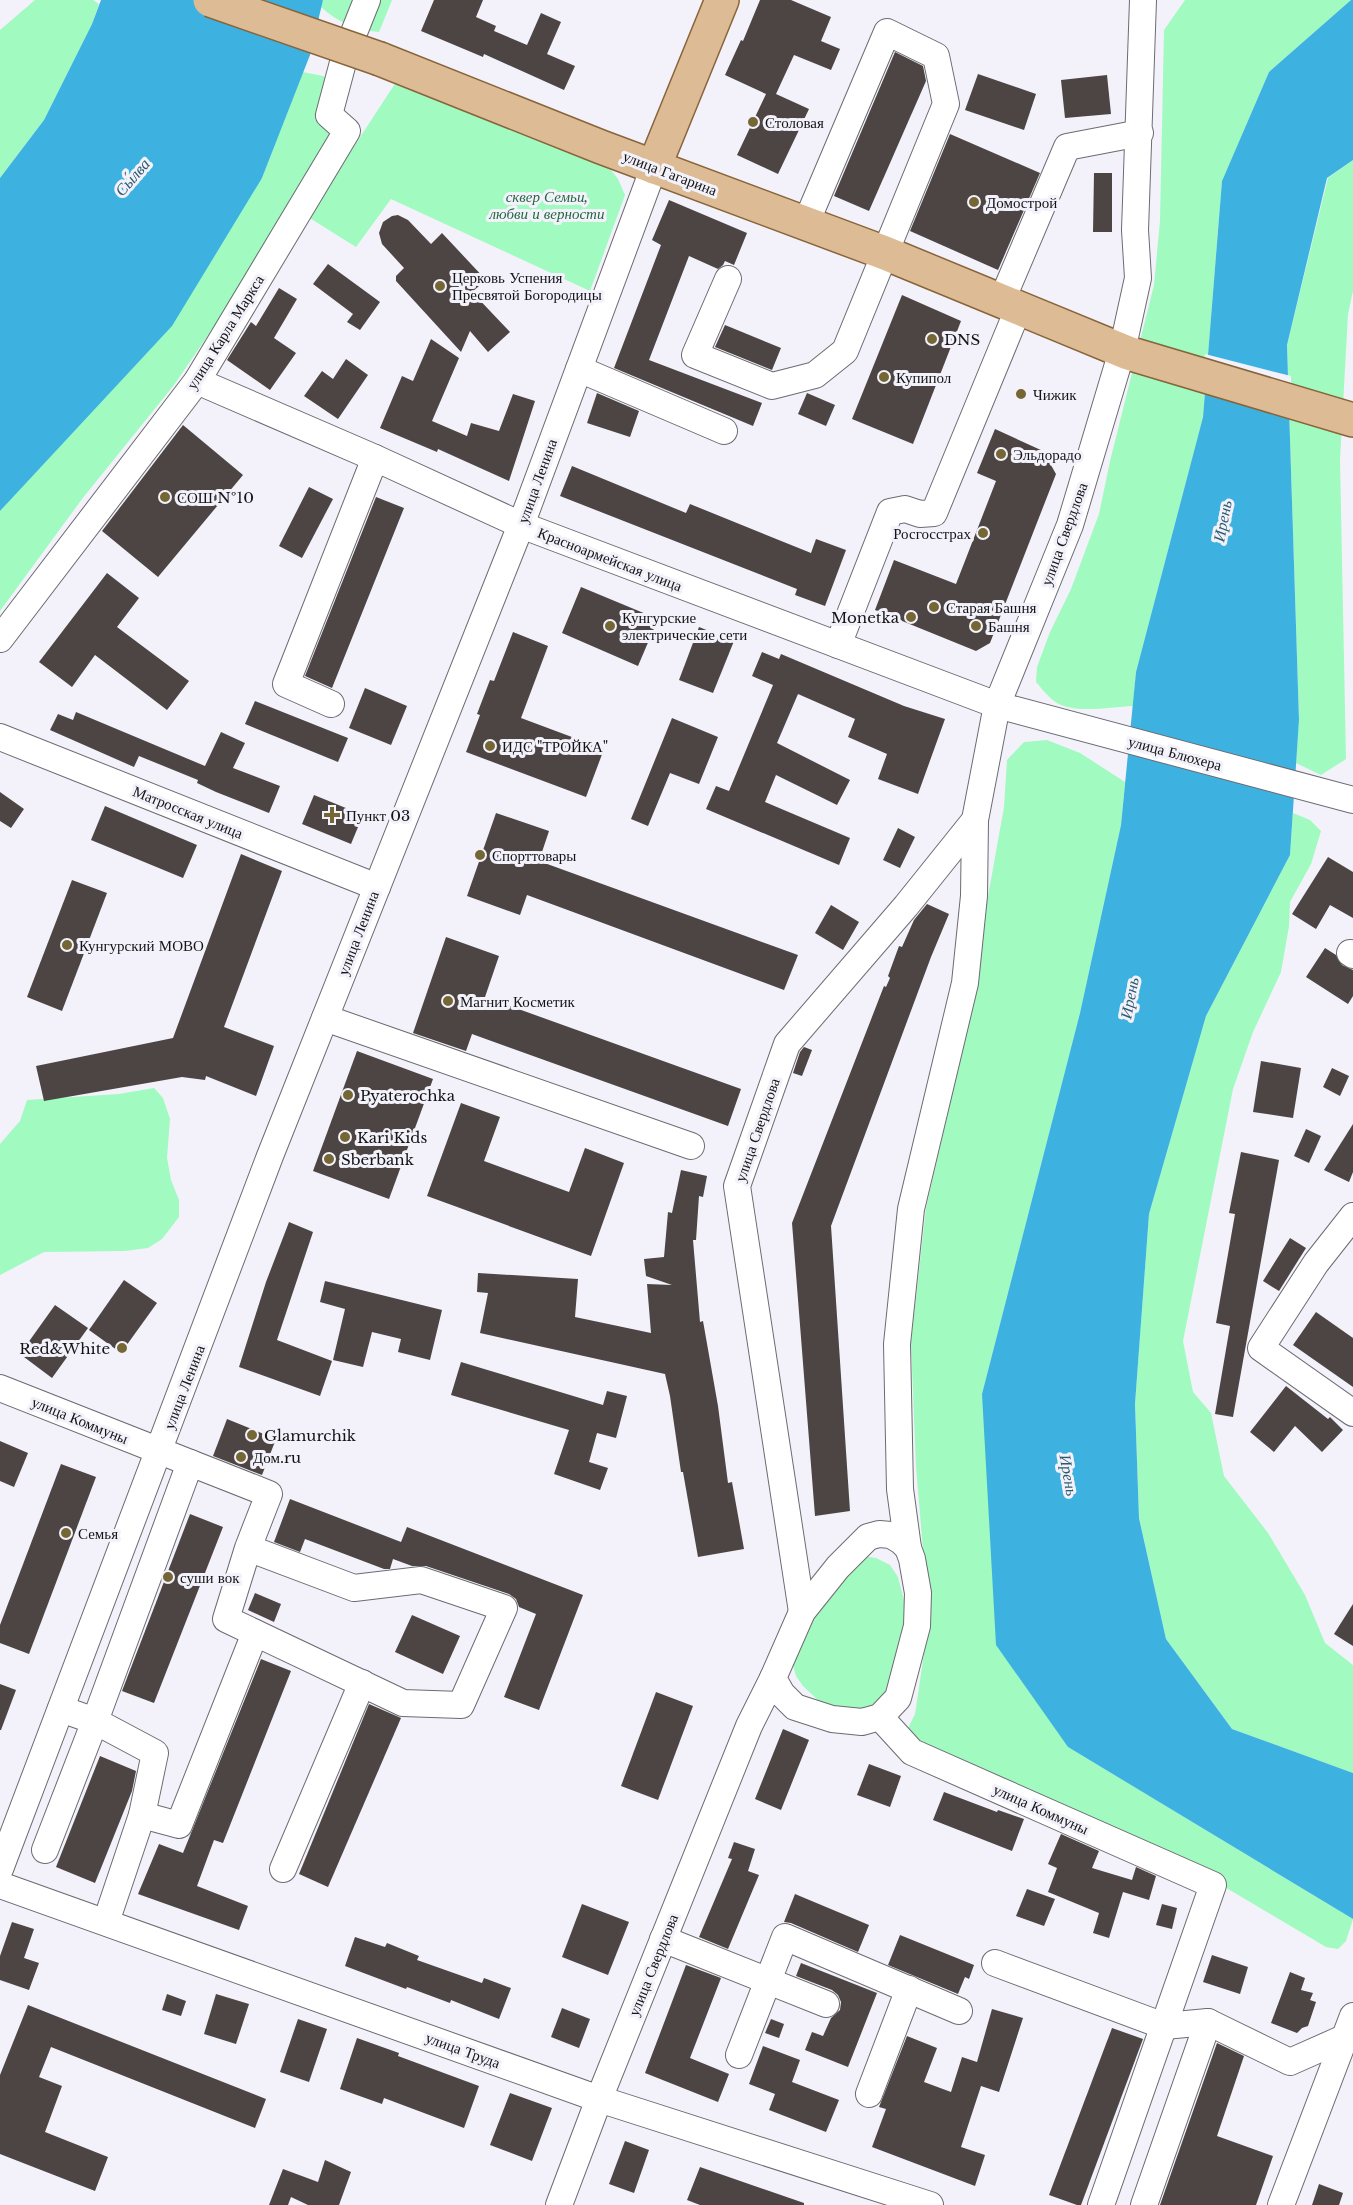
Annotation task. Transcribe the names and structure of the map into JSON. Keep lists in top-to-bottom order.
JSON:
{
  "streets": {
    "main road": ["улица Гагарина", "улица Ленина"],
    "street": [
      "улица Карла Маркса",
      "улица Свердлова",
      "Красноармейская улица",
      "улица Блюхера",
      "Матросская улица",
      "улица Коммуны",
      "улица Труда"
    ]
  },
  "crossings": [
    ["улица Гагарина", "улица Ленина"],
    ["улица Гагарина", "улица Свердлова"],
    ["улица Карла Маркса", "Красноармейская улица"],
    ["улица Ленина", "Красноармейская улица"],
    ["улица Ленина", "Матросская улица"],
    ["улица Ленина", "улица Коммуны"],
    ["улица Свердлова", "Красноармейская улица"],
    ["улица Свердлова", "улица Блюхера"],
    ["улица Свердлова", "улица Коммуны"],
    ["улица Свердлова", "улица Труда"],
    ["Красноармейская улица", "улица Блюхера"]
  ],
  "water": ["Сы́лва", "Ирень"],
  "parks": ["сквер Семьи, любви и верности"],
  "places": {
    "other": [
      "Столовая",
      "Домострой",
      "Церковь Успения Пресвятой Богородицы",
      "DNS",
      "Купипол",
      "Чижик",
      "Эльдорадо",
      "СОШ №10",
      "Росгосстрах",
      "Старая Башня",
      "Monetka",
      "Кунгурские электрические сети",
      "Башня",
      "ИДС \"ТРОЙКА\"",
      "Спорттовары",
      "Кунгурский МОВО",
      "Магнит Косметик",
      "Pyaterochka",
      "Kari Kids",
      "Sberbank",
      "Red&White",
      "Glamurchik",
      "Дом.ru",
      "Семья",
      "суши вок"
    ],
    "health": ["Пункт 03"]
  }
}
